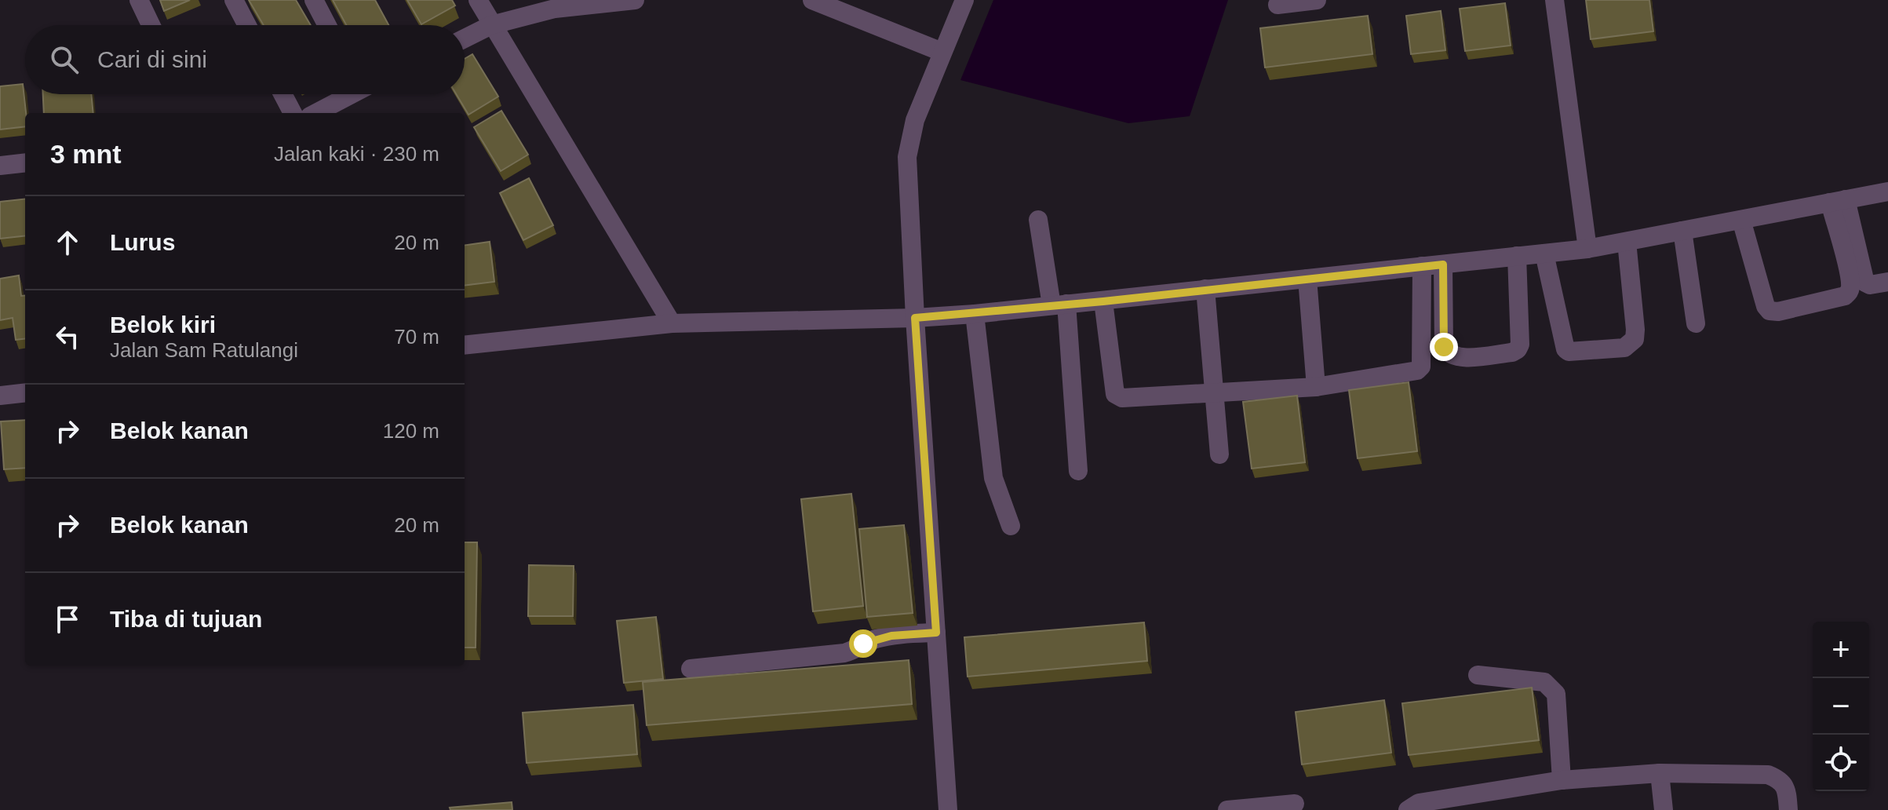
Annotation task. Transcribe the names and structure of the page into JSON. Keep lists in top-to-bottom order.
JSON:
{
  "page": {
    "search": "Cari di sini",
    "heading": ["3 mnt", "Jalan kaki · 230 m"],
    "list": [
      ["Lurus", "20 m"],
      ["Belok kiri", "Jalan Sam Ratulangi", "70 m"],
      ["Belok kanan", "120 m"],
      ["Belok kanan", "20 m"],
      "Tiba di tujuan"
    ],
    "map_buttons": ["+", "−"]
  }
}
